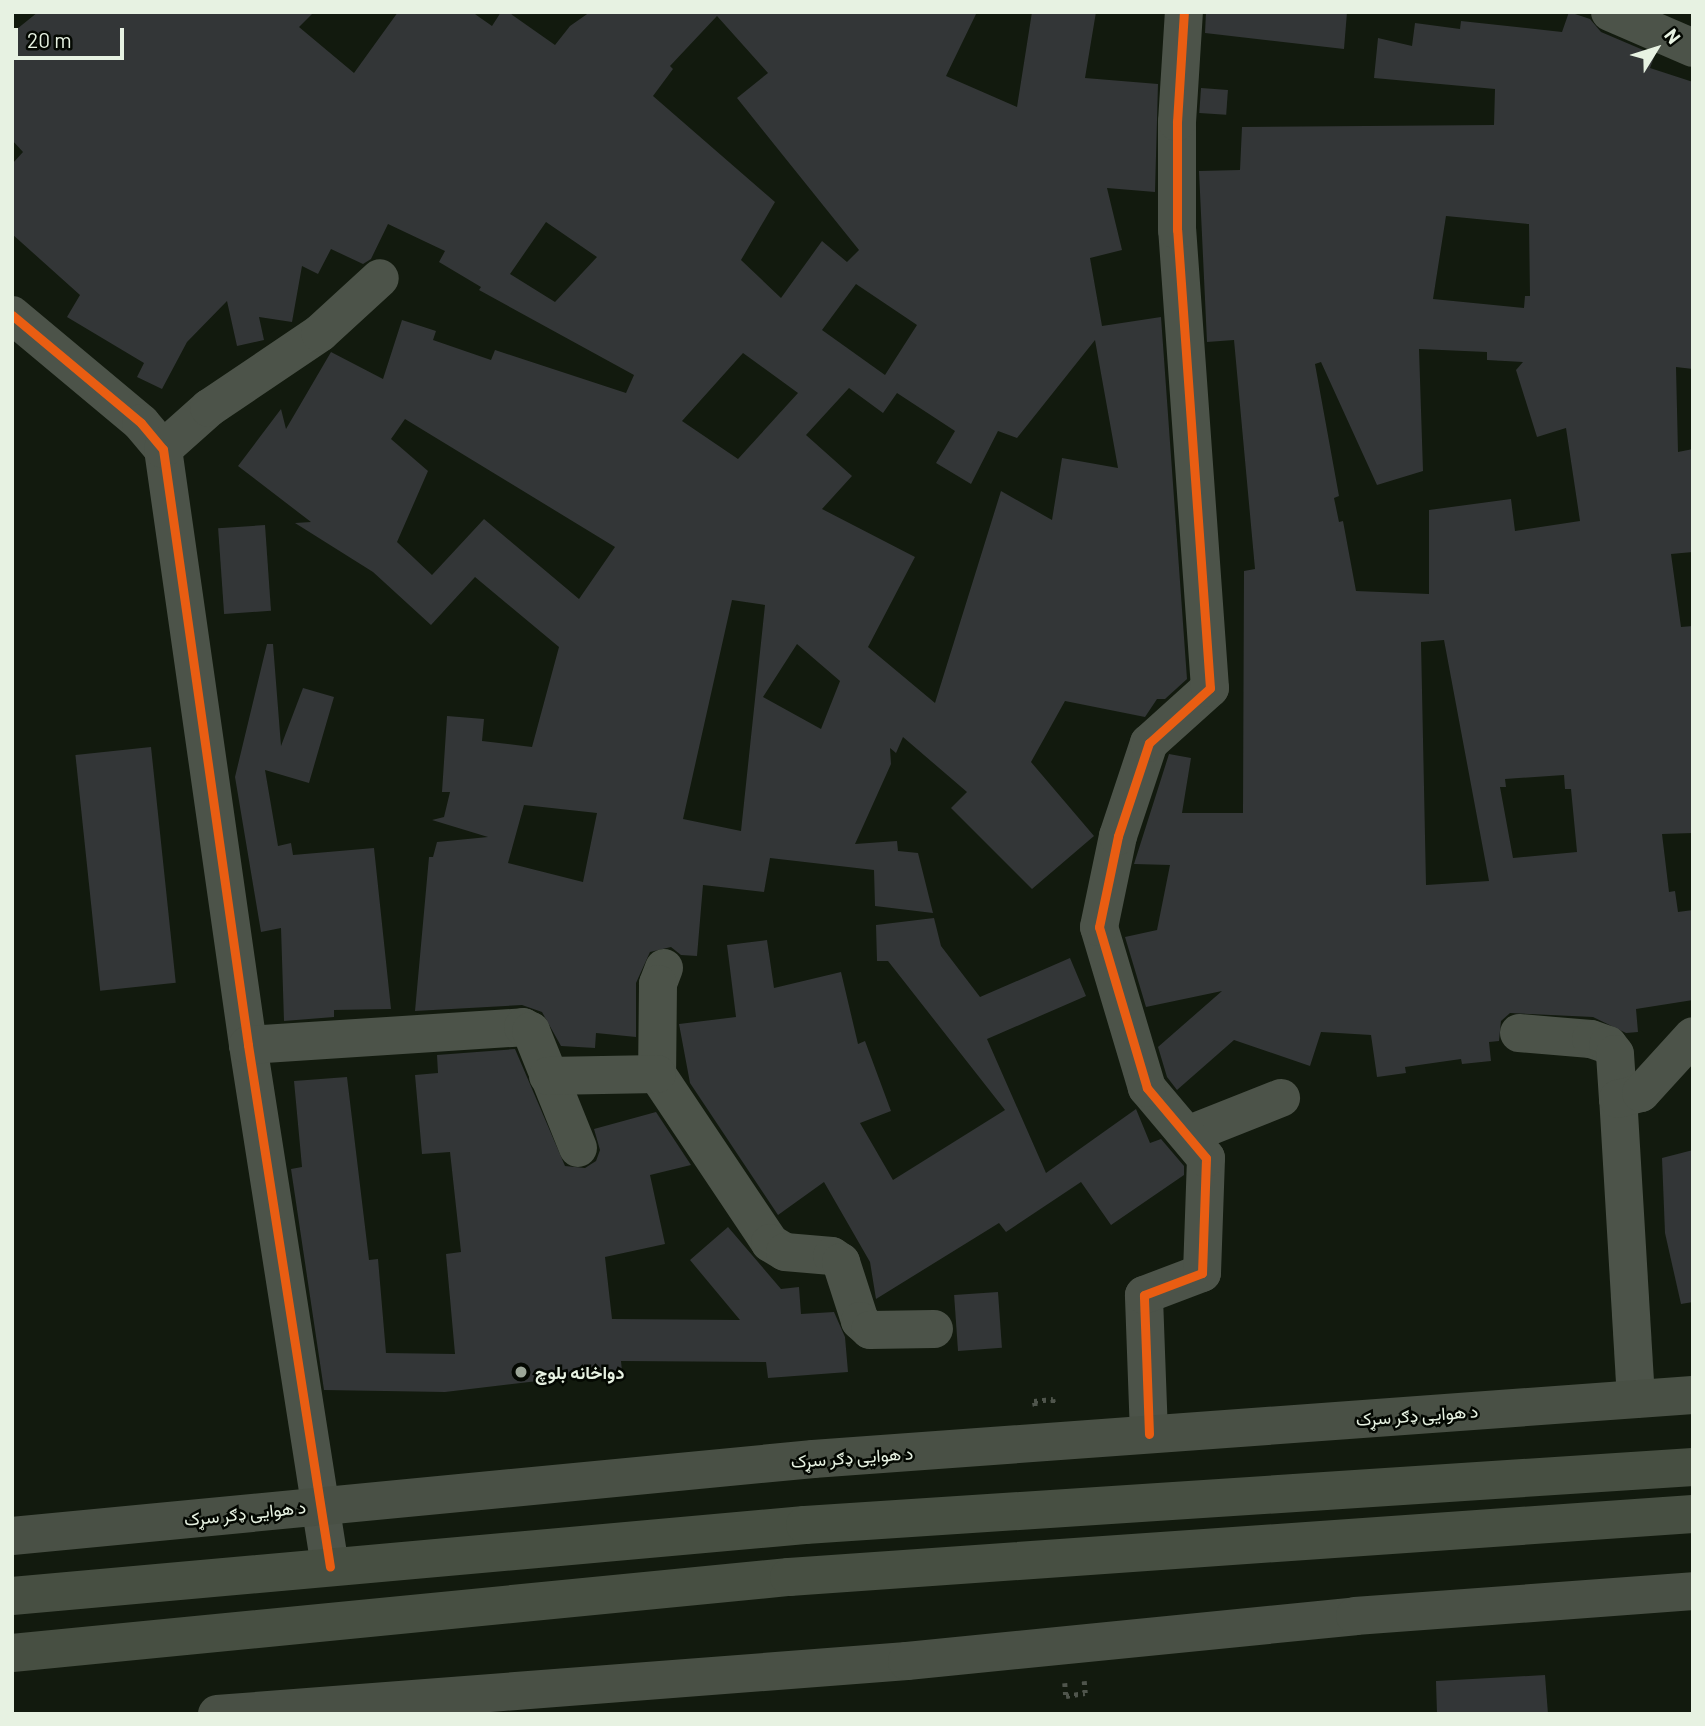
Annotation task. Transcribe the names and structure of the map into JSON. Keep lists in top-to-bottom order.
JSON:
{
  "streets": {
    "main road": ["د هوایی ډګر سړک"]
  },
  "places": ["دواخانه بلوچ"],
  "scale_bar": "20 m",
  "north": "top right"
}
